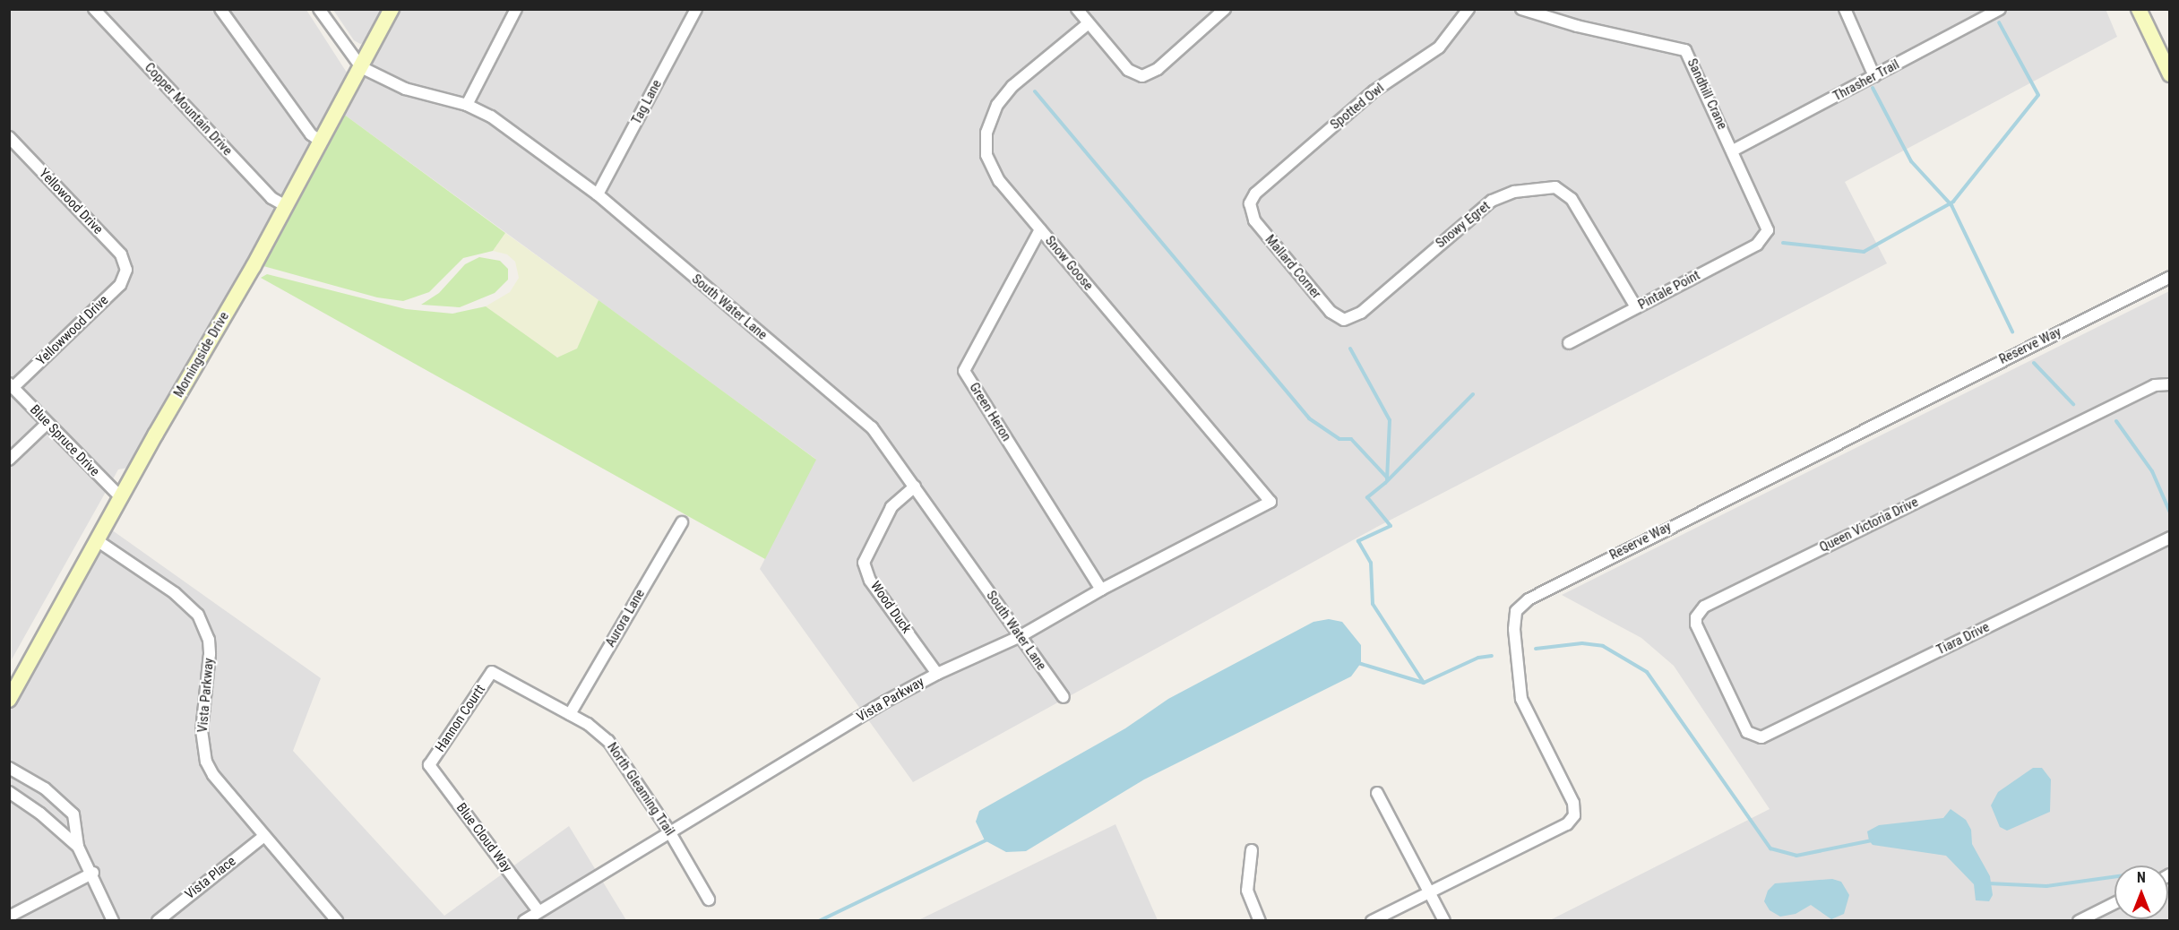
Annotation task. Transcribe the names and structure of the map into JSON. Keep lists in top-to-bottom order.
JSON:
{
  "streets": {
    "street": [
      "Thrasher Trail",
      "Sandhill Crane",
      "Tag Lane",
      "Spotted Owl",
      "Copper Mountain Drive",
      "Yellowood Drive",
      "Snowy Egret",
      "Snow Goose",
      "Mallard Corner",
      "Pintale Point",
      "South Water Lane",
      "Yellowwood Drive",
      "Reserve Way",
      "Morningside Drive",
      "Green Heron",
      "Blue Spruce Drive",
      "Queen Victoria Drive",
      "Wood Duck",
      "Aurora Lane",
      "Tiara Drive",
      "Vista Parkway",
      "Hannon Courtt",
      "North Gleaming Trail",
      "Blue Cloud Way",
      "Vista Place"
    ]
  },
  "crossings": [
    ["Thrasher Trail", "Sandhill Crane"],
    ["Sandhill Crane", "Pintale Point"],
    ["Tag Lane", "South Water Lane"],
    ["Spotted Owl", "Mallard Corner"],
    ["Copper Mountain Drive", "Morningside Drive"],
    ["Yellowood Drive", "Yellowwood Drive"],
    ["Snowy Egret", "Mallard Corner"],
    ["Snowy Egret", "Pintale Point"],
    ["Snow Goose", "Green Heron"],
    ["Snow Goose", "Vista Parkway"],
    ["South Water Lane", "Morningside Drive"],
    ["South Water Lane", "Wood Duck"],
    ["South Water Lane", "Vista Parkway"],
    ["Yellowwood Drive", "Blue Spruce Drive"],
    ["Morningside Drive", "Blue Spruce Drive"],
    ["Morningside Drive", "Vista Parkway"],
    ["Green Heron", "Vista Parkway"],
    ["Queen Victoria Drive", "Tiara Drive"],
    ["Wood Duck", "Vista Parkway"],
    ["Aurora Lane", "North Gleaming Trail"],
    ["Vista Parkway", "North Gleaming Trail"],
    ["Vista Parkway", "Blue Cloud Way"],
    ["Vista Parkway", "Vista Place"],
    ["Hannon Courtt", "North Gleaming Trail"],
    ["Hannon Courtt", "Blue Cloud Way"]
  ],
  "north": "top"
}
